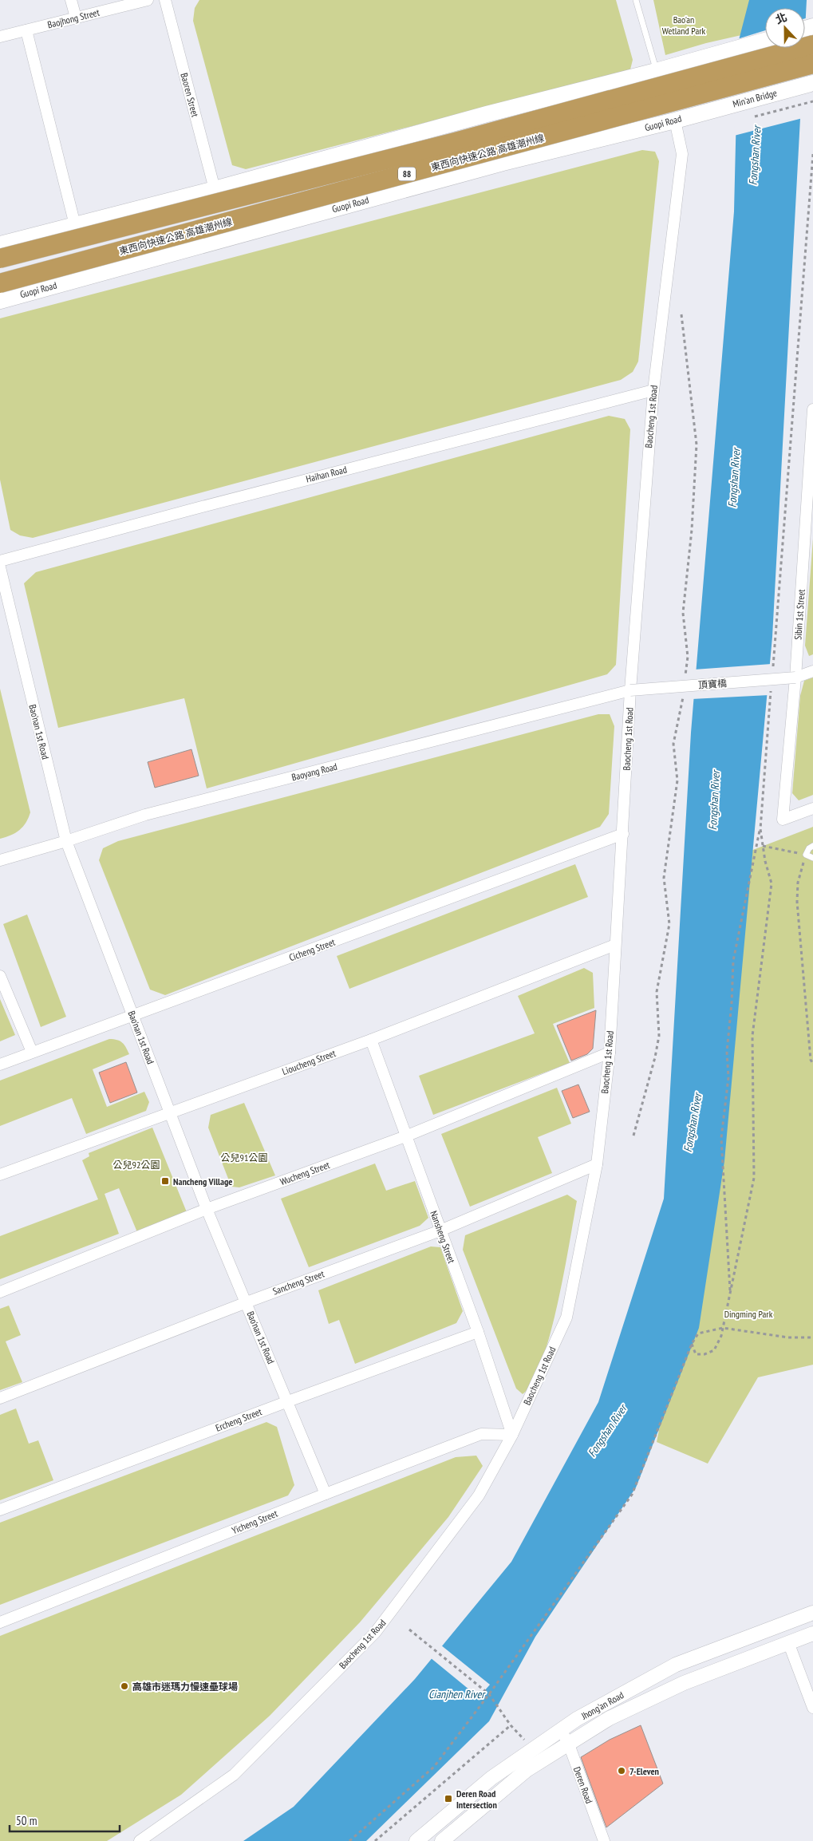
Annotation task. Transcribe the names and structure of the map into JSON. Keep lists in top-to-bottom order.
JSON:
{
  "streets": {
    "highway": ["東西向快速公路 高雄潮州線", "88"],
    "main road": ["Min'an Bridge", "Guopi Road"],
    "street": [
      "Baojhong Street",
      "Baoren Street",
      "Baocheng 1st Road",
      "Haihan Road",
      "Sibin 1st Street",
      "頂寶橋",
      "Bao'nan 1st Road",
      "Baoyang Road",
      "Cicheng Street",
      "Lioucheng Street",
      "Wucheng Street",
      "Nansheng Street",
      "Sancheng Street",
      "Ercheng Street",
      "Yicheng Street",
      "Jhong'an Road",
      "Deren Road"
    ]
  },
  "crossings": [
    ["Min'an Bridge", "Guopi Road"],
    ["Guopi Road", "Baocheng 1st Road"],
    ["Baocheng 1st Road", "Haihan Road"],
    ["Baocheng 1st Road", "頂寶橋"],
    ["Baocheng 1st Road", "Baoyang Road"],
    ["Baocheng 1st Road", "Cicheng Street"],
    ["Baocheng 1st Road", "Lioucheng Street"],
    ["Baocheng 1st Road", "Wucheng Street"],
    ["Baocheng 1st Road", "Nansheng Street"],
    ["Baocheng 1st Road", "Sancheng Street"],
    ["Baocheng 1st Road", "Yicheng Street"],
    ["Sibin 1st Street", "頂寶橋"],
    ["頂寶橋", "Baoyang Road"],
    ["Bao'nan 1st Road", "Baoyang Road"],
    ["Bao'nan 1st Road", "Cicheng Street"],
    ["Bao'nan 1st Road", "Lioucheng Street"],
    ["Bao'nan 1st Road", "Wucheng Street"],
    ["Bao'nan 1st Road", "Sancheng Street"],
    ["Bao'nan 1st Road", "Ercheng Street"],
    ["Bao'nan 1st Road", "Yicheng Street"],
    ["Lioucheng Street", "Nansheng Street"],
    ["Wucheng Street", "Nansheng Street"],
    ["Nansheng Street", "Sancheng Street"],
    ["Nansheng Street", "Ercheng Street"],
    ["Nansheng Street", "Yicheng Street"],
    ["Jhong'an Road", "Deren Road"]
  ],
  "water": ["Fongshan River", "Cianjhen River"],
  "parks": [
    "Bao'an Wetland Park",
    "公兒91公園",
    "公兒92公園",
    "Dingming Park"
  ],
  "places": {
    "transit": ["Nancheng Village", "Deren Road Intersection"],
    "other": ["高雄市迷瑪力慢速壘球場", "7-Eleven"]
  },
  "scale_bar": "50 m",
  "north": "top"
}
